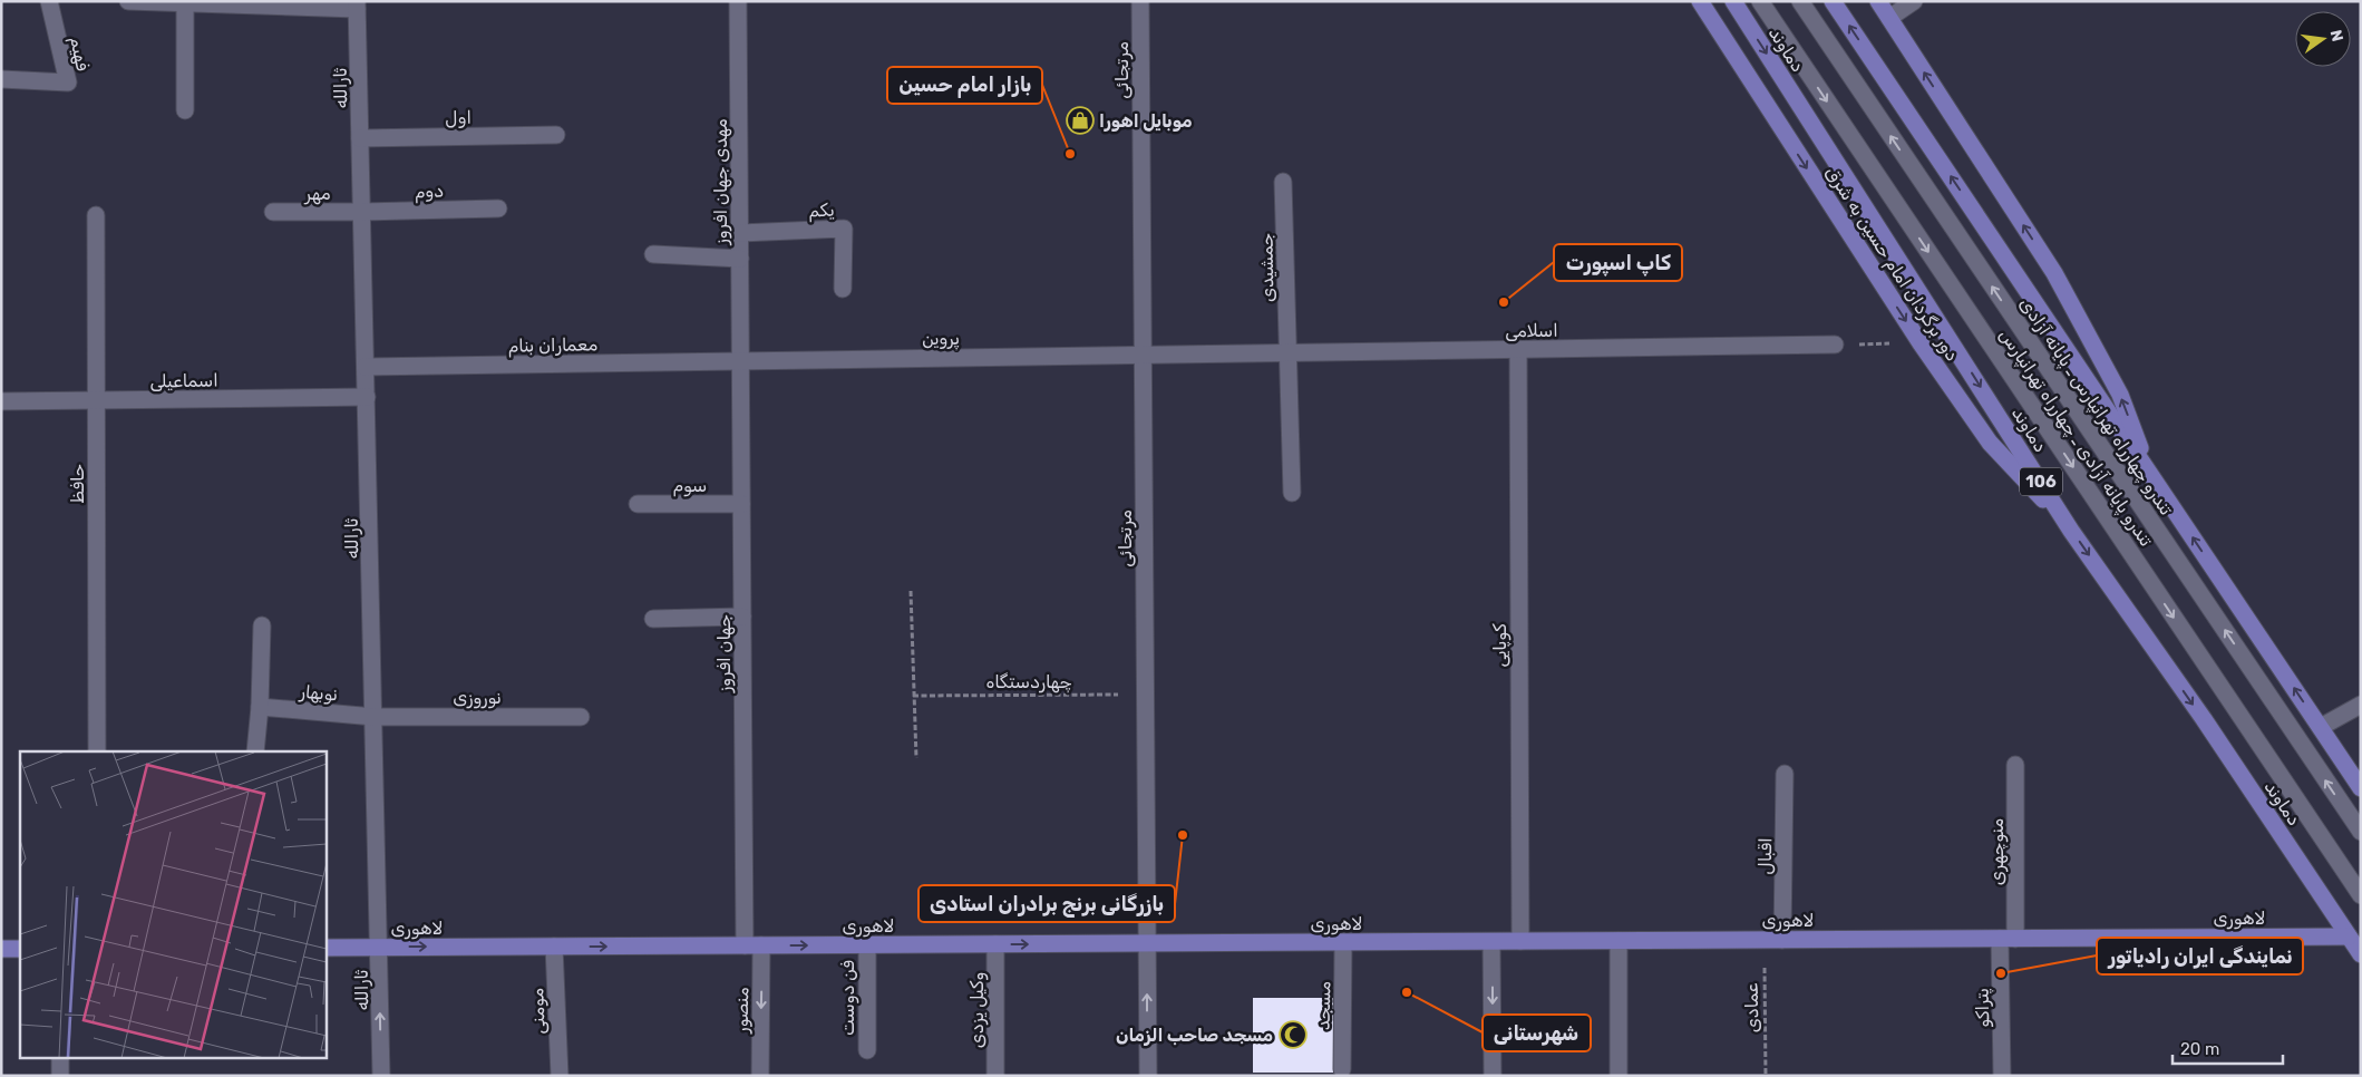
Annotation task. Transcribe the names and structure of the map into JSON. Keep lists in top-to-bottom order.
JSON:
{
  "streets": {
    "main road": [
      "دماوند",
      "دور برگردان امام حسین به شرق",
      "106",
      "لاهوری"
    ],
    "street": [
      "فهیم",
      "مرتجائی",
      "ثارالله",
      "اول",
      "مهدی جهان افروز",
      "دوم",
      "مهر",
      "یکم",
      "جمشیدی",
      "اسلامی",
      "پروین",
      "معماران بنام",
      "اسماعیلی",
      "تندرو چهارراه تهرانپارس ـ پایانه آزادی",
      "تندرو پایانه آزادی ـ چهارراه تهرانپارس",
      "حافظ",
      "سوم",
      "کوپایی",
      "جهان افروز",
      "نوبهار",
      "نوروزی",
      "منوچهری",
      "اقبال",
      "فن دوست",
      "مسجد",
      "پتراکو",
      "منصور",
      "وکیل یزدی",
      "مومنی"
    ],
    "path": ["چهاردستگاه", "عمادی"]
  },
  "crossings": [
    ["دماوند", "دور برگردان امام حسین به شرق"],
    ["دماوند", "لاهوری"],
    ["مرتجائی", "اسلامی"],
    ["مرتجائی", "پروین"],
    ["مرتجائی", "چهاردستگاه"],
    ["مرتجائی", "لاهوری"],
    ["ثارالله", "اول"],
    ["ثارالله", "دوم"],
    ["ثارالله", "مهر"],
    ["ثارالله", "معماران بنام"],
    ["ثارالله", "اسماعیلی"],
    ["ثارالله", "نوبهار"],
    ["ثارالله", "نوروزی"],
    ["ثارالله", "لاهوری"],
    ["مهدی جهان افروز", "یکم"],
    ["مهدی جهان افروز", "پروین"],
    ["مهدی جهان افروز", "معماران بنام"],
    ["مهدی جهان افروز", "جهان افروز"],
    ["دوم", "مهر"],
    ["جمشیدی", "اسلامی"],
    ["اسلامی", "پروین"],
    ["اسلامی", "کوپایی"],
    ["پروین", "معماران بنام"],
    ["پروین", "جهان افروز"],
    ["معماران بنام", "جهان افروز"],
    ["اسماعیلی", "حافظ"],
    ["سوم", "جهان افروز"],
    ["کوپایی", "لاهوری"],
    ["جهان افروز", "لاهوری"],
    ["نوبهار", "نوروزی"],
    ["منوچهری", "لاهوری"],
    ["منوچهری", "پتراکو"],
    ["اقبال", "لاهوری"],
    ["لاهوری", "فن دوست"],
    ["لاهوری", "مسجد"],
    ["لاهوری", "عمادی"],
    ["لاهوری", "پتراکو"],
    ["لاهوری", "منصور"],
    ["لاهوری", "وکیل یزدی"],
    ["لاهوری", "مومنی"]
  ],
  "one_way": ["تندرو چهارراه تهرانپارس ـ پایانه آزادی", "تندرو پایانه آزادی ـ چهارراه تهرانپارس", "منصور"],
  "places": {
    "shop": ["موبایل اهورا"],
    "other": [
      "بازار امام حسین",
      "کاپ اسپورت",
      "بازرگانی برنج برادران استادی",
      "نمایندگی ایران رادیاتور",
      "شهرستانی"
    ],
    "mosque": ["مسجد صاحب الزمان"]
  },
  "scale_bar": "20 m",
  "north": "right"
}
